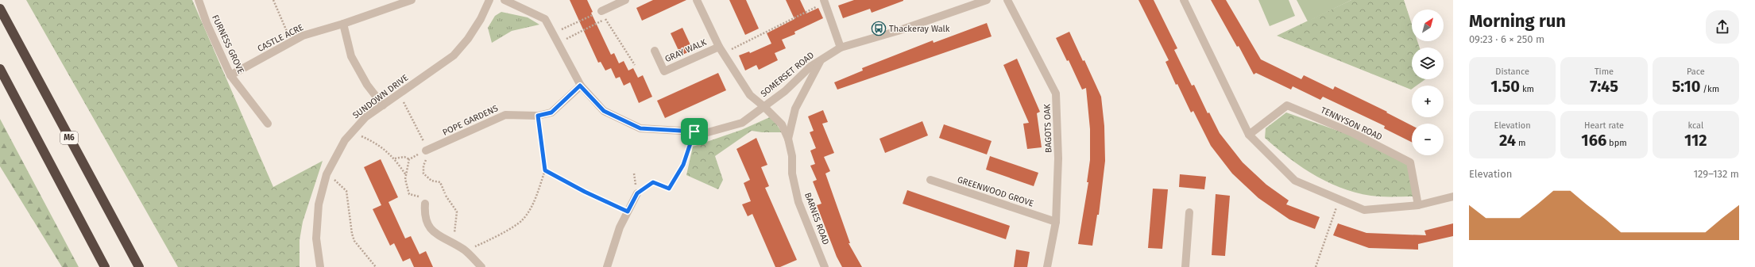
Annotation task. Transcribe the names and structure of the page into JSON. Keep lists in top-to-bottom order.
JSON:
{
  "streets": {
    "highway": ["M6"],
    "street": [
      "CASTLE ACRE",
      "FURNESS GROVE",
      "GRAY WALK",
      "SOMERSET ROAD",
      "SUNDOWN DRIVE",
      "POPE GARDENS",
      "TENNYSON ROAD",
      "BAGOTS OAK",
      "GREENWOOD GROVE",
      "BARNES ROAD"
    ]
  },
  "crossings": [
    ["CASTLE ACRE", "FURNESS GROVE"],
    ["GRAY WALK", "BARNES ROAD"],
    ["SOMERSET ROAD", "POPE GARDENS"],
    ["SOMERSET ROAD", "BARNES ROAD"],
    ["BAGOTS OAK", "GREENWOOD GROVE"]
  ],
  "places": {
    "bus stop": ["Thackeray Walk"]
  },
  "north": "top right",
  "page": {
    "heading": ["Morning run", "09:23 · 6 × 250 m"],
    "map_buttons": ["+", "−"],
    "stats": [
      ["Distance", "1.50 km"],
      ["Time", "7:45"],
      ["Pace", "5:10 /km"],
      ["Elevation", "24 m"],
      ["Heart rate", "166 bpm"],
      ["kcal", "112"]
    ],
    "chart": ["Elevation", "129–132 m"]
  }
}
